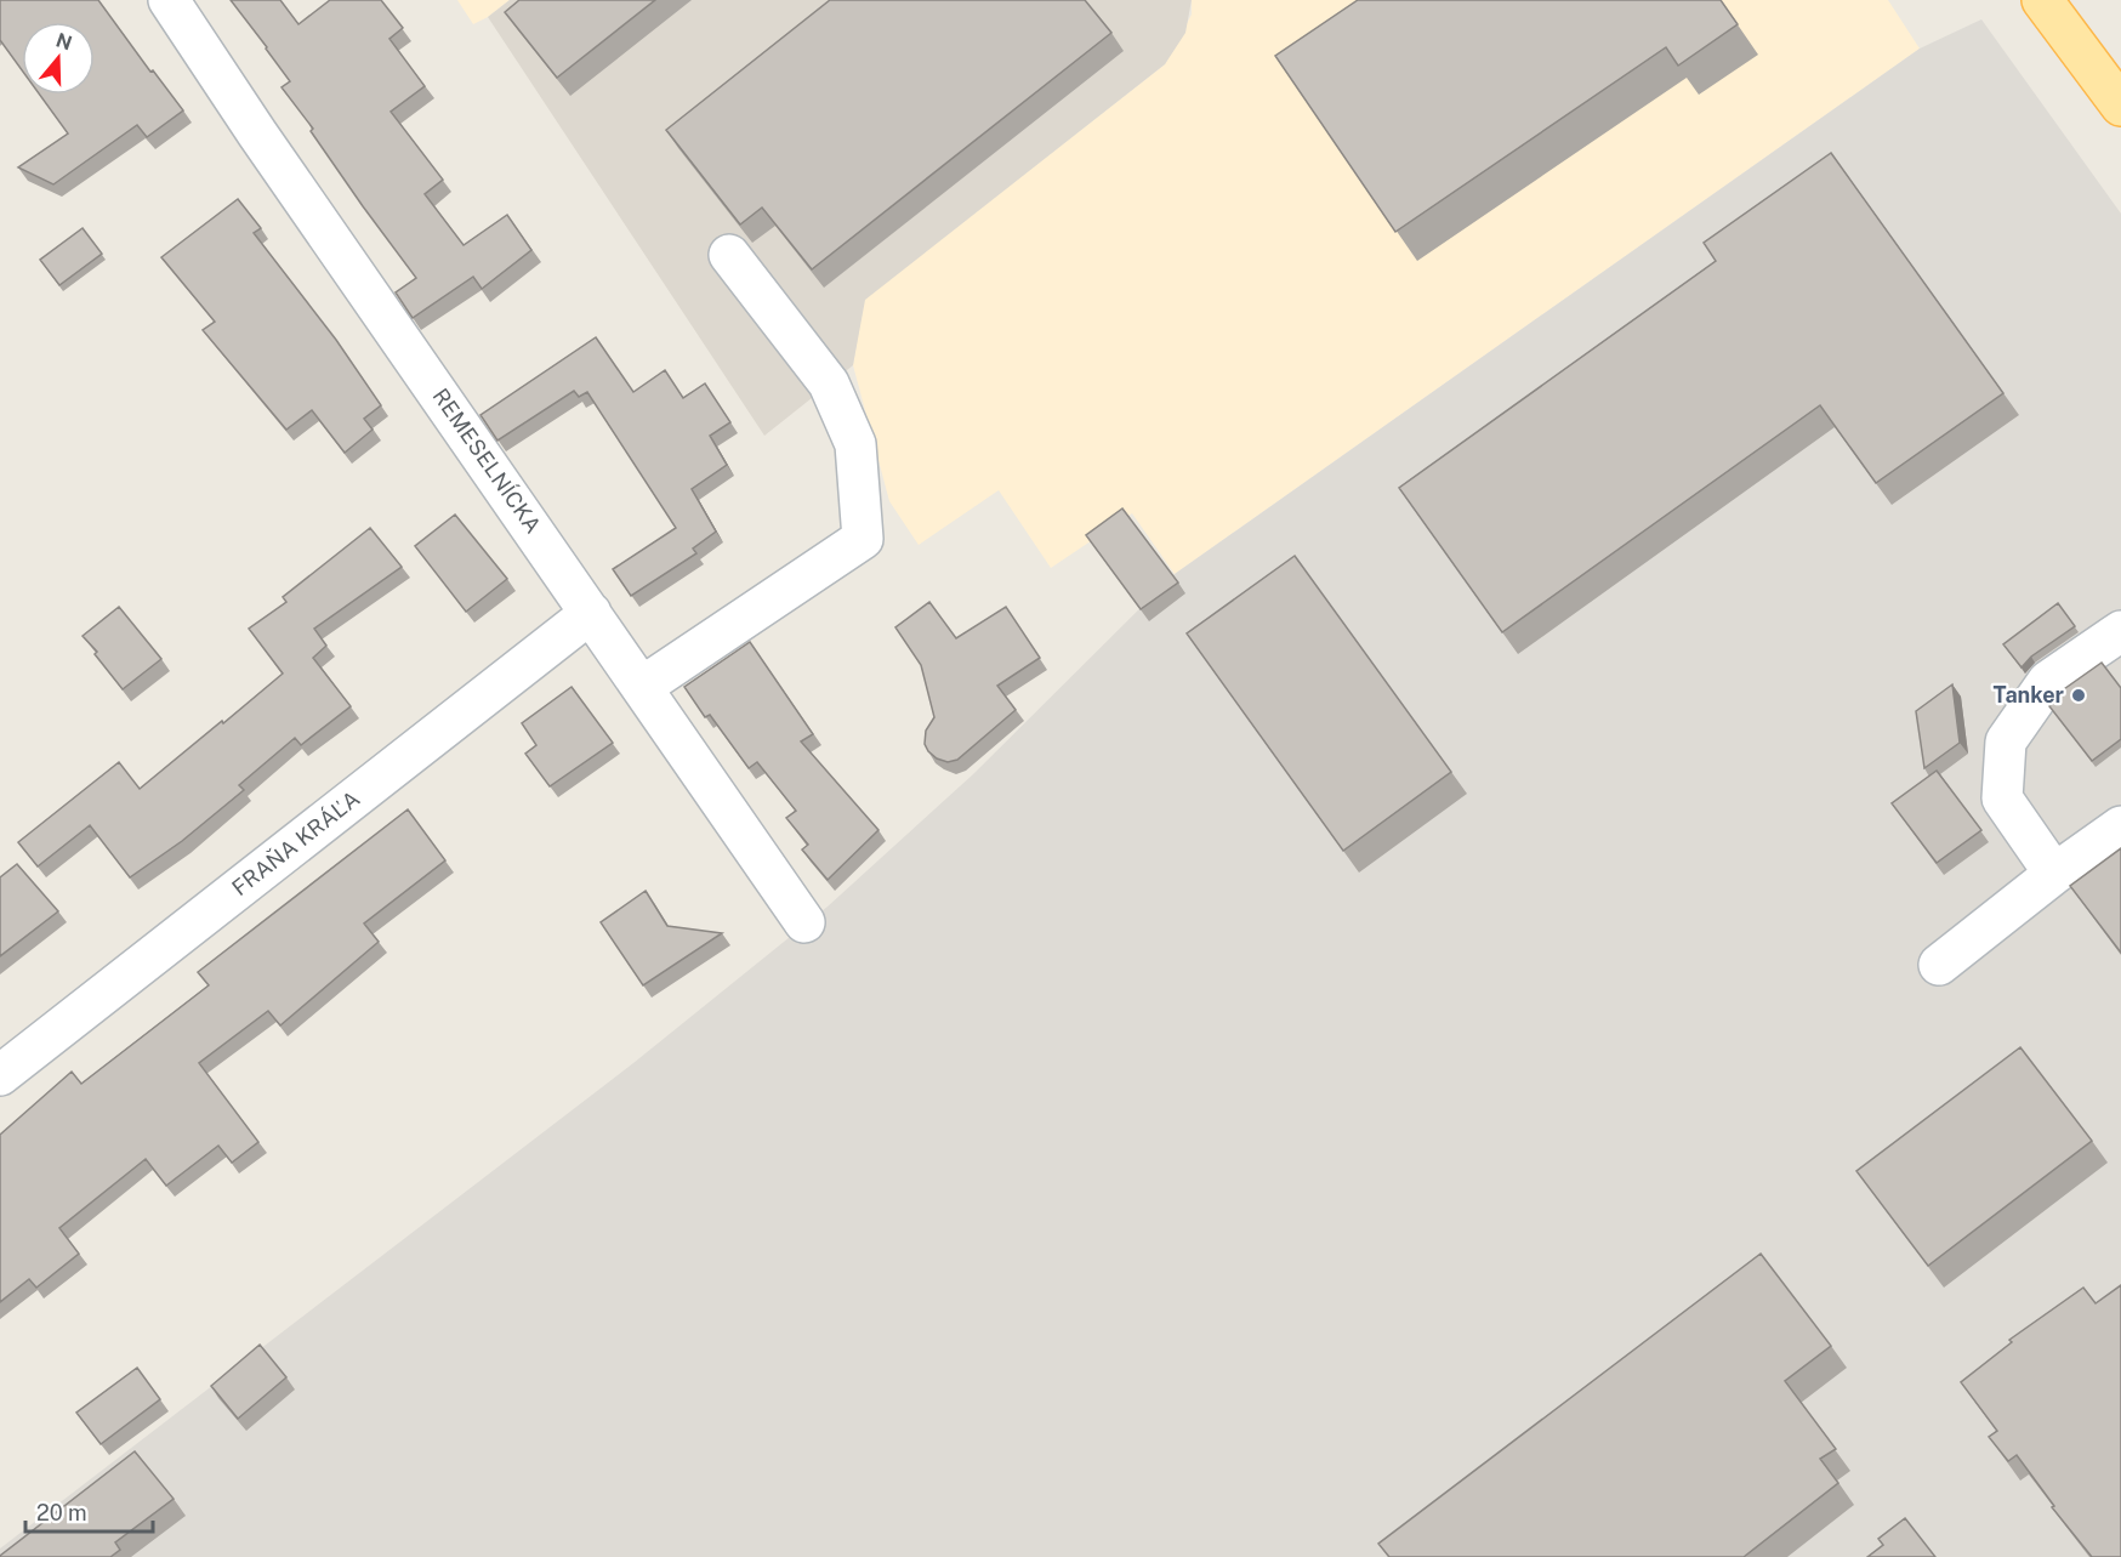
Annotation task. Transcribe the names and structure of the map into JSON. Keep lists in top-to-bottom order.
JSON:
{
  "streets": {
    "street": ["REMESELNÍCKA", "FRAŇA KRÁĽA"]
  },
  "crossings": [
    ["REMESELNÍCKA", "FRAŇA KRÁĽA"]
  ],
  "places": ["Tanker"],
  "scale_bar": "20 m",
  "north": "top"
}
